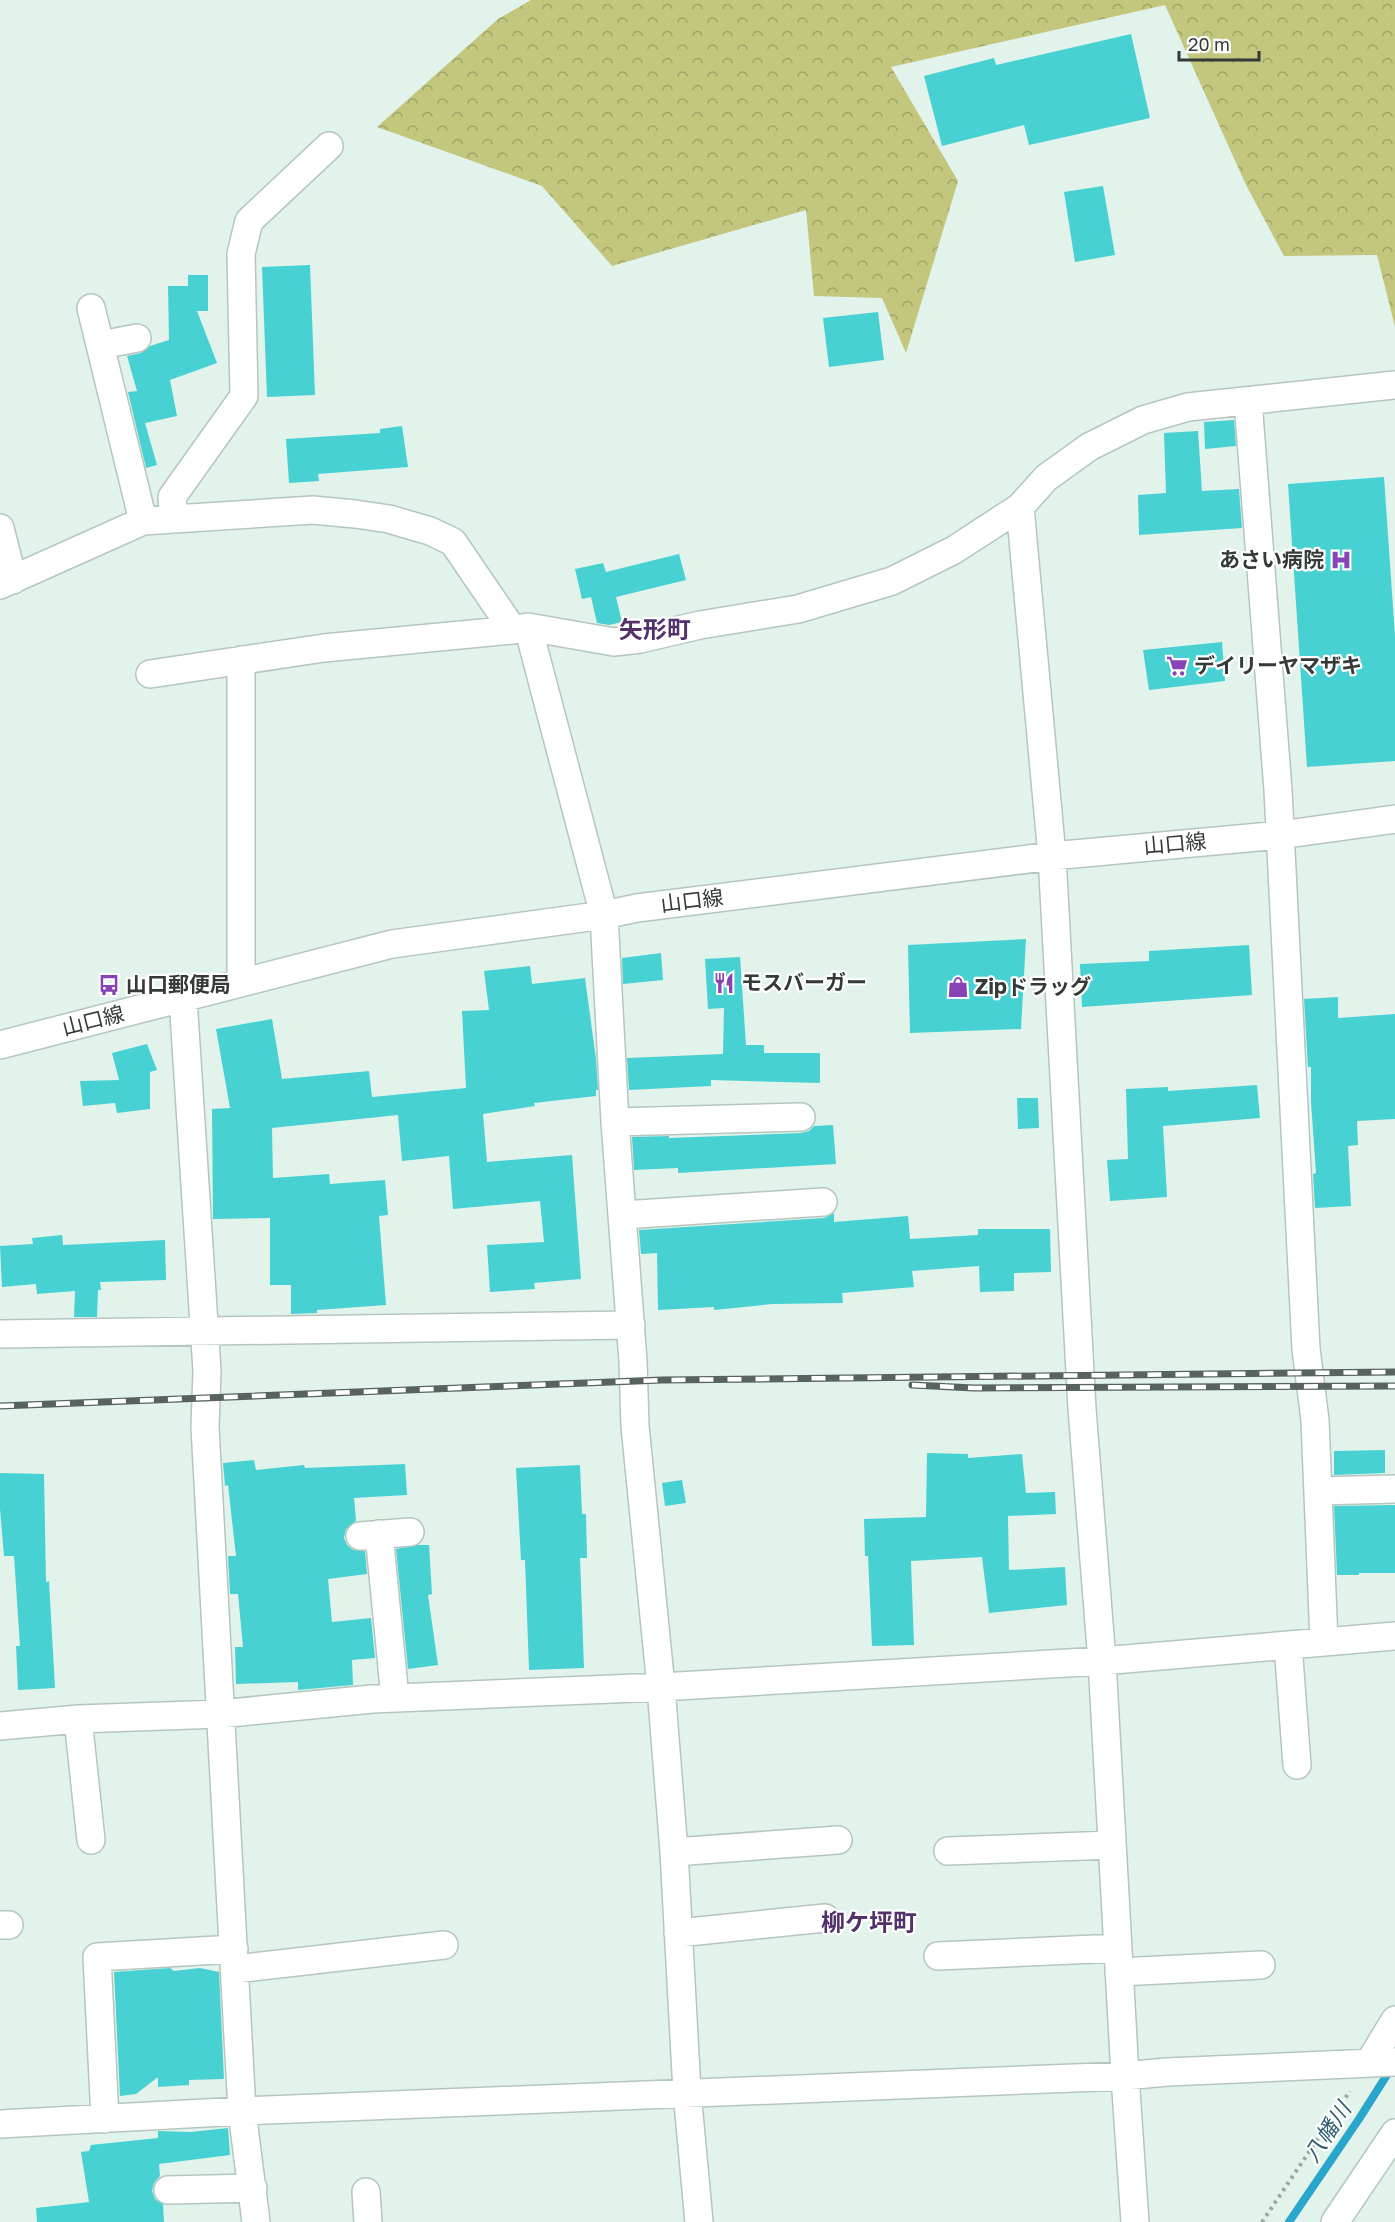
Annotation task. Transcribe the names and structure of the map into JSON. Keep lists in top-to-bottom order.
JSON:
{
  "streets": {
    "street": ["山口線"]
  },
  "districts": ["矢形町", "柳ケ坪町"],
  "water": ["八幡川"],
  "places": {
    "hospital": ["あさい病院"],
    "supermarket": ["デイリーヤマザキ"],
    "restaurant": ["モスバーガー"],
    "bus stop": ["山口郵便局"],
    "shop": ["Zipドラッグ"]
  },
  "scale_bar": "20 m"
}
